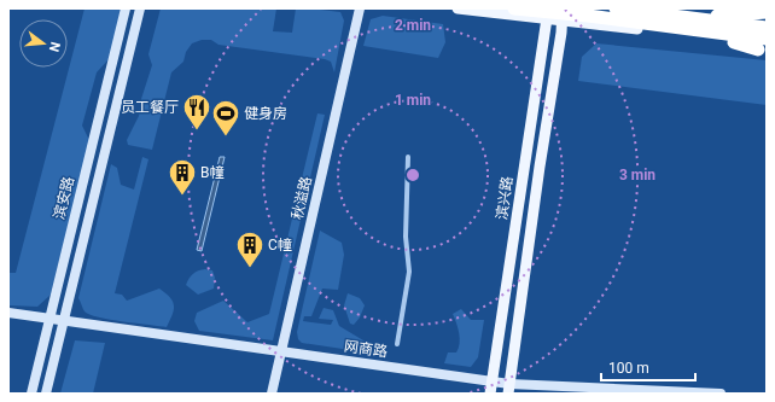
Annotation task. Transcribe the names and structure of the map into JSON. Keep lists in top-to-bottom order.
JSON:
{
  "streets": {
    "main road": ["滨兴路"],
    "street": ["滨安路", "秋溢路", "网商路"]
  },
  "crossings": [
    ["滨安路", "网商路"],
    ["秋溢路", "网商路"],
    ["滨兴路", "网商路"]
  ],
  "places": {
    "restaurant": ["员工餐厅"],
    "sports": ["健身房"],
    "building": ["B幢", "C幢"]
  },
  "scale_bar": "100 m",
  "north": "right",
  "rings": ["2 min", "1 min", "3 min"]
}
